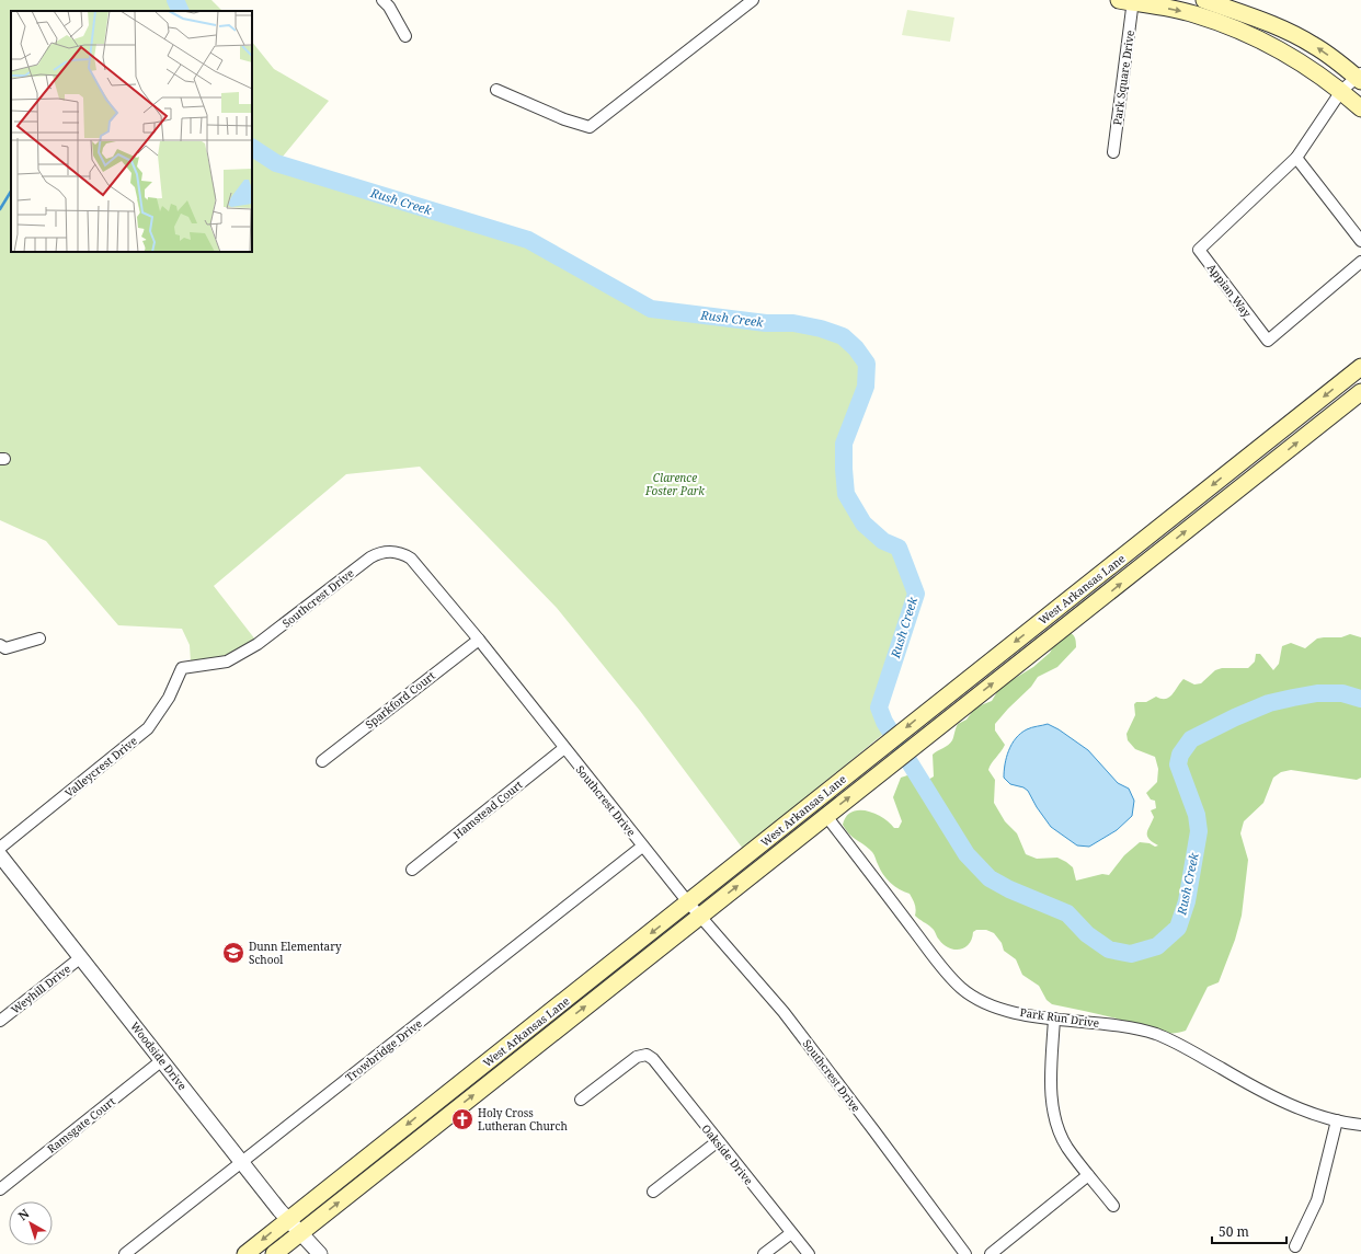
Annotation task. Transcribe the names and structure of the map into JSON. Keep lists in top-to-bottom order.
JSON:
{
  "streets": {
    "main road": ["West Arkansas Lane"],
    "street": [
      "Park Square Drive",
      "Appian Way",
      "Southcrest Drive",
      "Sparkford Court",
      "Valleycrest Drive",
      "Hamstead Court",
      "Weyhill Drive",
      "Park Run Drive",
      "Trowbridge Drive",
      "Woodside Drive",
      "Ramsgate Court",
      "Oakside Drive"
    ]
  },
  "crossings": [
    ["West Arkansas Lane", "Southcrest Drive"],
    ["West Arkansas Lane", "Park Run Drive"],
    ["West Arkansas Lane", "Woodside Drive"],
    ["Southcrest Drive", "Sparkford Court"],
    ["Southcrest Drive", "Valleycrest Drive"],
    ["Southcrest Drive", "Hamstead Court"],
    ["Southcrest Drive", "Trowbridge Drive"],
    ["Weyhill Drive", "Woodside Drive"],
    ["Trowbridge Drive", "Woodside Drive"],
    ["Woodside Drive", "Ramsgate Court"]
  ],
  "water": ["Rush Creek"],
  "parks": ["Clarence Foster Park"],
  "places": {
    "school or university": ["Dunn Elementary School"],
    "church": ["Holy Cross Lutheran Church"]
  },
  "scale_bar": "50 m",
  "north": "top left"
}
